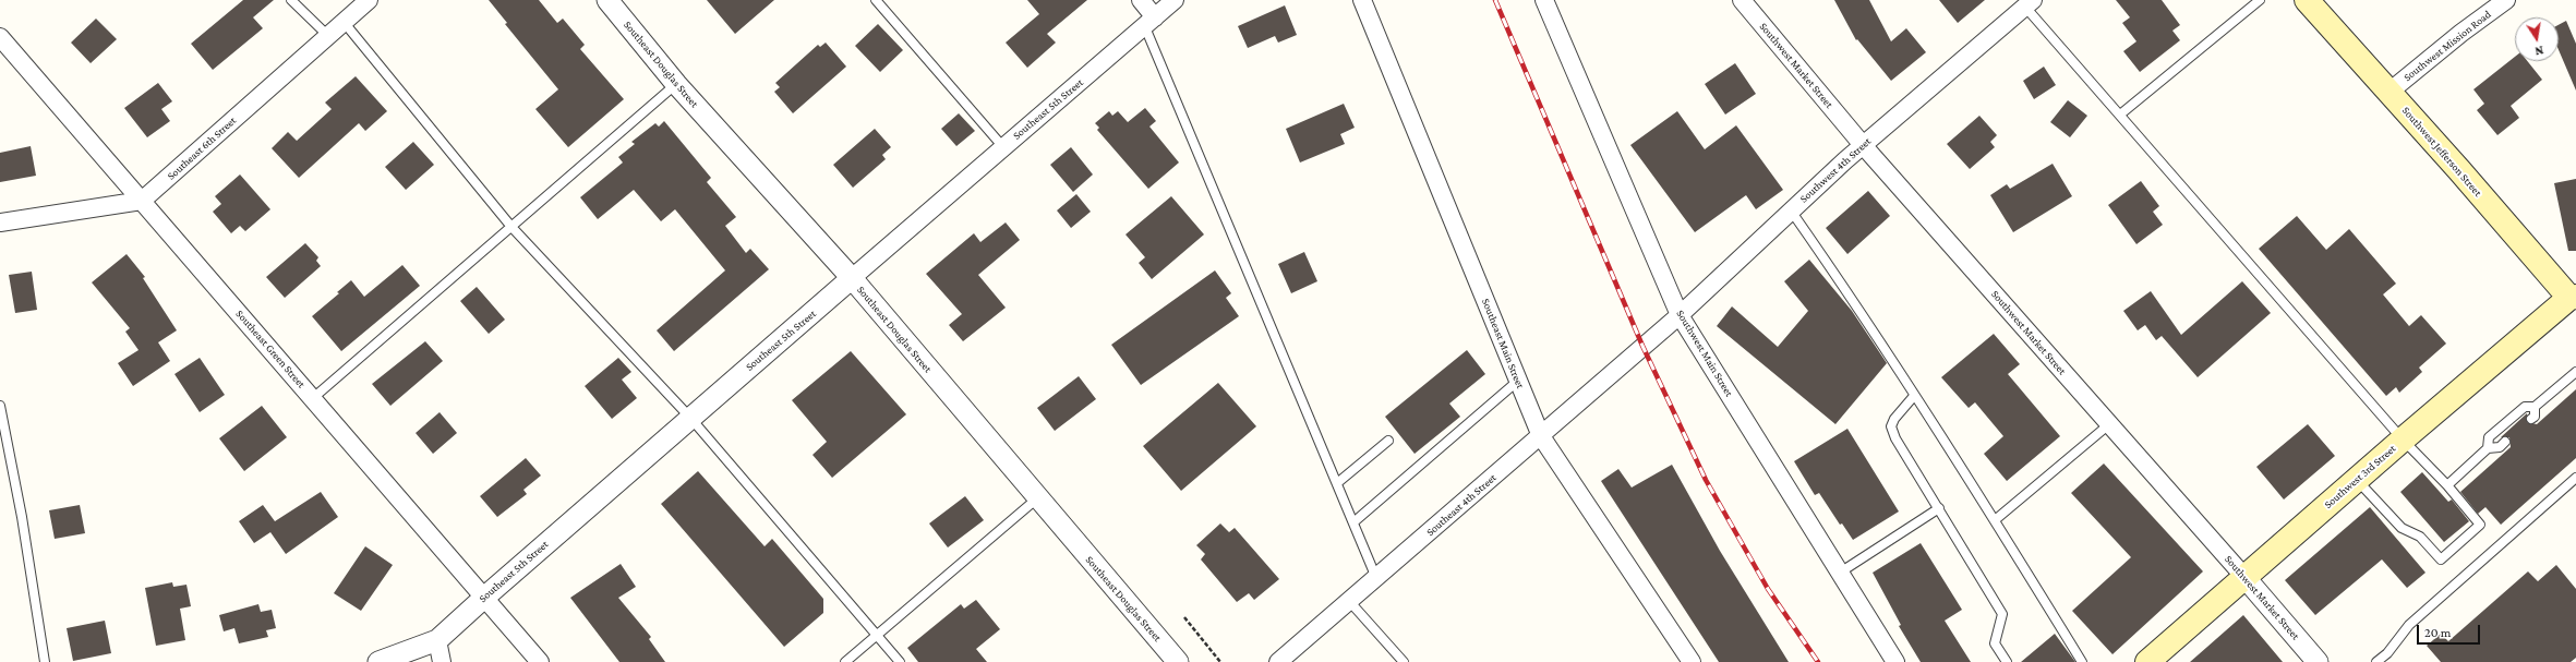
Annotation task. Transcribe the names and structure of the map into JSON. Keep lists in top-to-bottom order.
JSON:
{
  "streets": {
    "main road": ["Southwest Jefferson Street", "Southwest 3rd Street"],
    "street": [
      "Southwest Mission Road",
      "Southeast Douglas Street",
      "Southwest Market Street",
      "Southeast 5th Street",
      "Southeast 6th Street",
      "Southwest 4th Street",
      "Southeast Main Street",
      "Southeast Green Street",
      "Southwest Main Street",
      "Southeast 4th Street"
    ]
  },
  "crossings": [
    ["Southwest Mission Road", "Southwest Jefferson Street"],
    ["Southeast Douglas Street", "Southeast 5th Street"],
    ["Southwest Market Street", "Southwest 4th Street"],
    ["Southwest Market Street", "Southwest 3rd Street"],
    ["Southeast 5th Street", "Southeast Green Street"],
    ["Southeast 6th Street", "Southeast Green Street"],
    ["Southwest Jefferson Street", "Southwest 3rd Street"],
    ["Southwest 4th Street", "Southwest Main Street"],
    ["Southwest 4th Street", "Southeast 4th Street"],
    ["Southeast Main Street", "Southeast 4th Street"]
  ],
  "scale_bar": "20 m",
  "north": "bottom"
}
